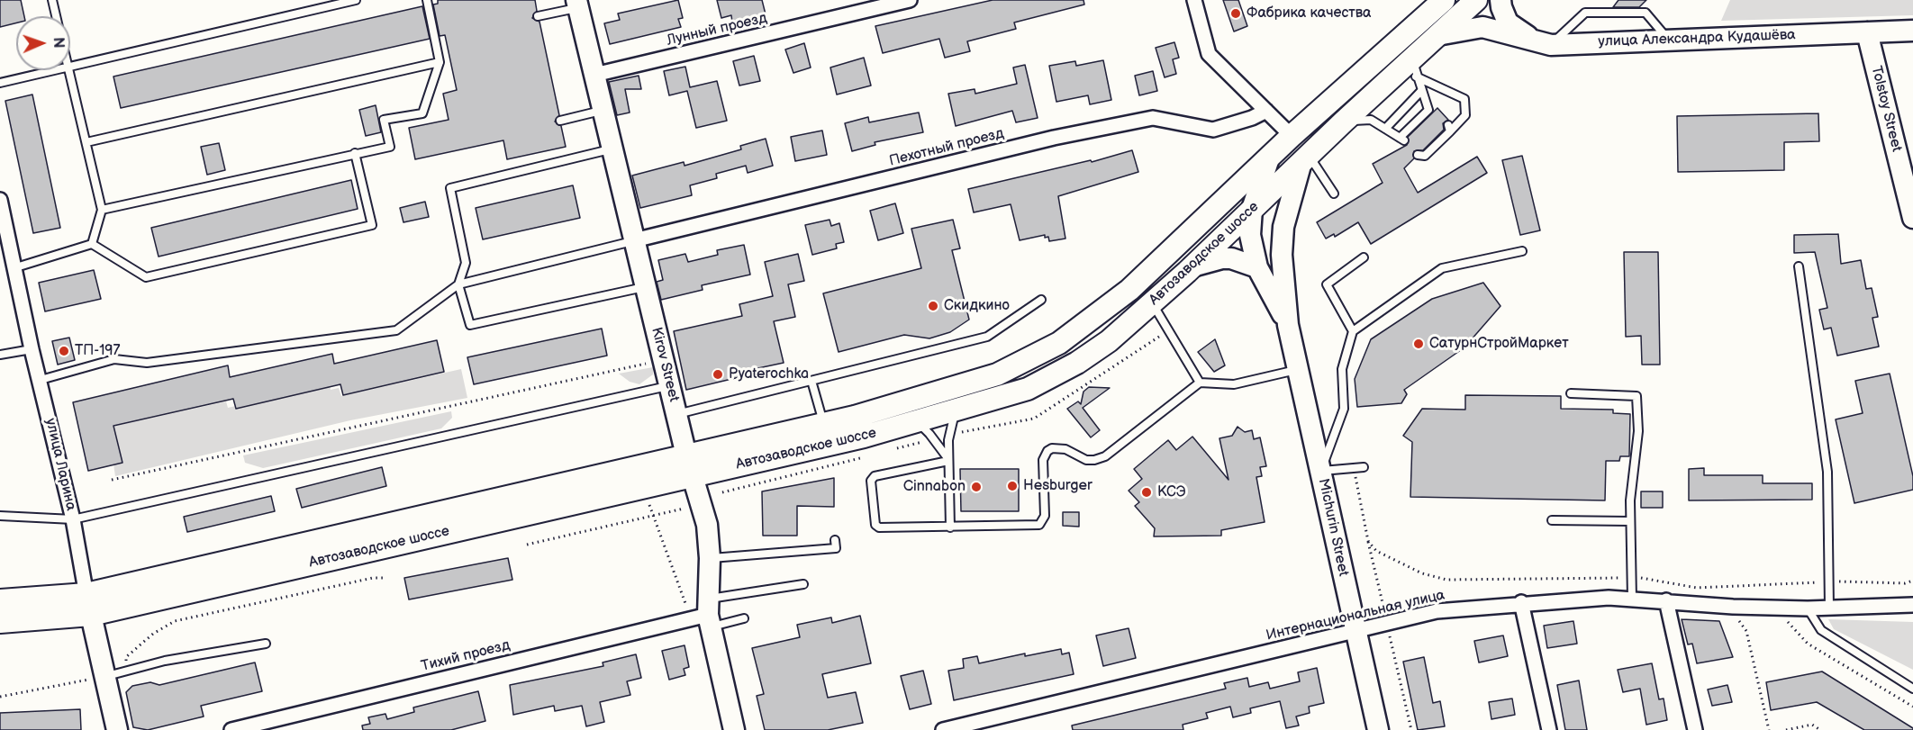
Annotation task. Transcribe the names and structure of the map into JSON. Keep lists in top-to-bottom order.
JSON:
{
  "streets": {
    "main road": [
      "улица Александра Кудашёва",
      "Tolstoy Street",
      "Автозаводское шоссе",
      "Kirov Street",
      "улица Ларина",
      "Michurin Street"
    ],
    "street": [
      "Лунный проезд",
      "Пехотный проезд",
      "Интернациональная улица",
      "Тихий проезд"
    ]
  },
  "crossings": [
    ["Лунный проезд", "Kirov Street"],
    ["улица Александра Кудашёва", "Tolstoy Street"],
    ["улица Александра Кудашёва", "Автозаводское шоссе"],
    ["Пехотный проезд", "Kirov Street"],
    ["Автозаводское шоссе", "Kirov Street"],
    ["Автозаводское шоссе", "улица Ларина"],
    ["Автозаводское шоссе", "Michurin Street"],
    ["Kirov Street", "Тихий проезд"],
    ["Michurin Street", "Интернациональная улица"]
  ],
  "places": [
    "Фабрика качества",
    "Скидкино",
    "СатурнСтройМаркет",
    "ТП-197",
    "Pyaterochka",
    "Hesburger",
    "Cinnabon",
    "КСЭ"
  ],
  "north": "right"
}
